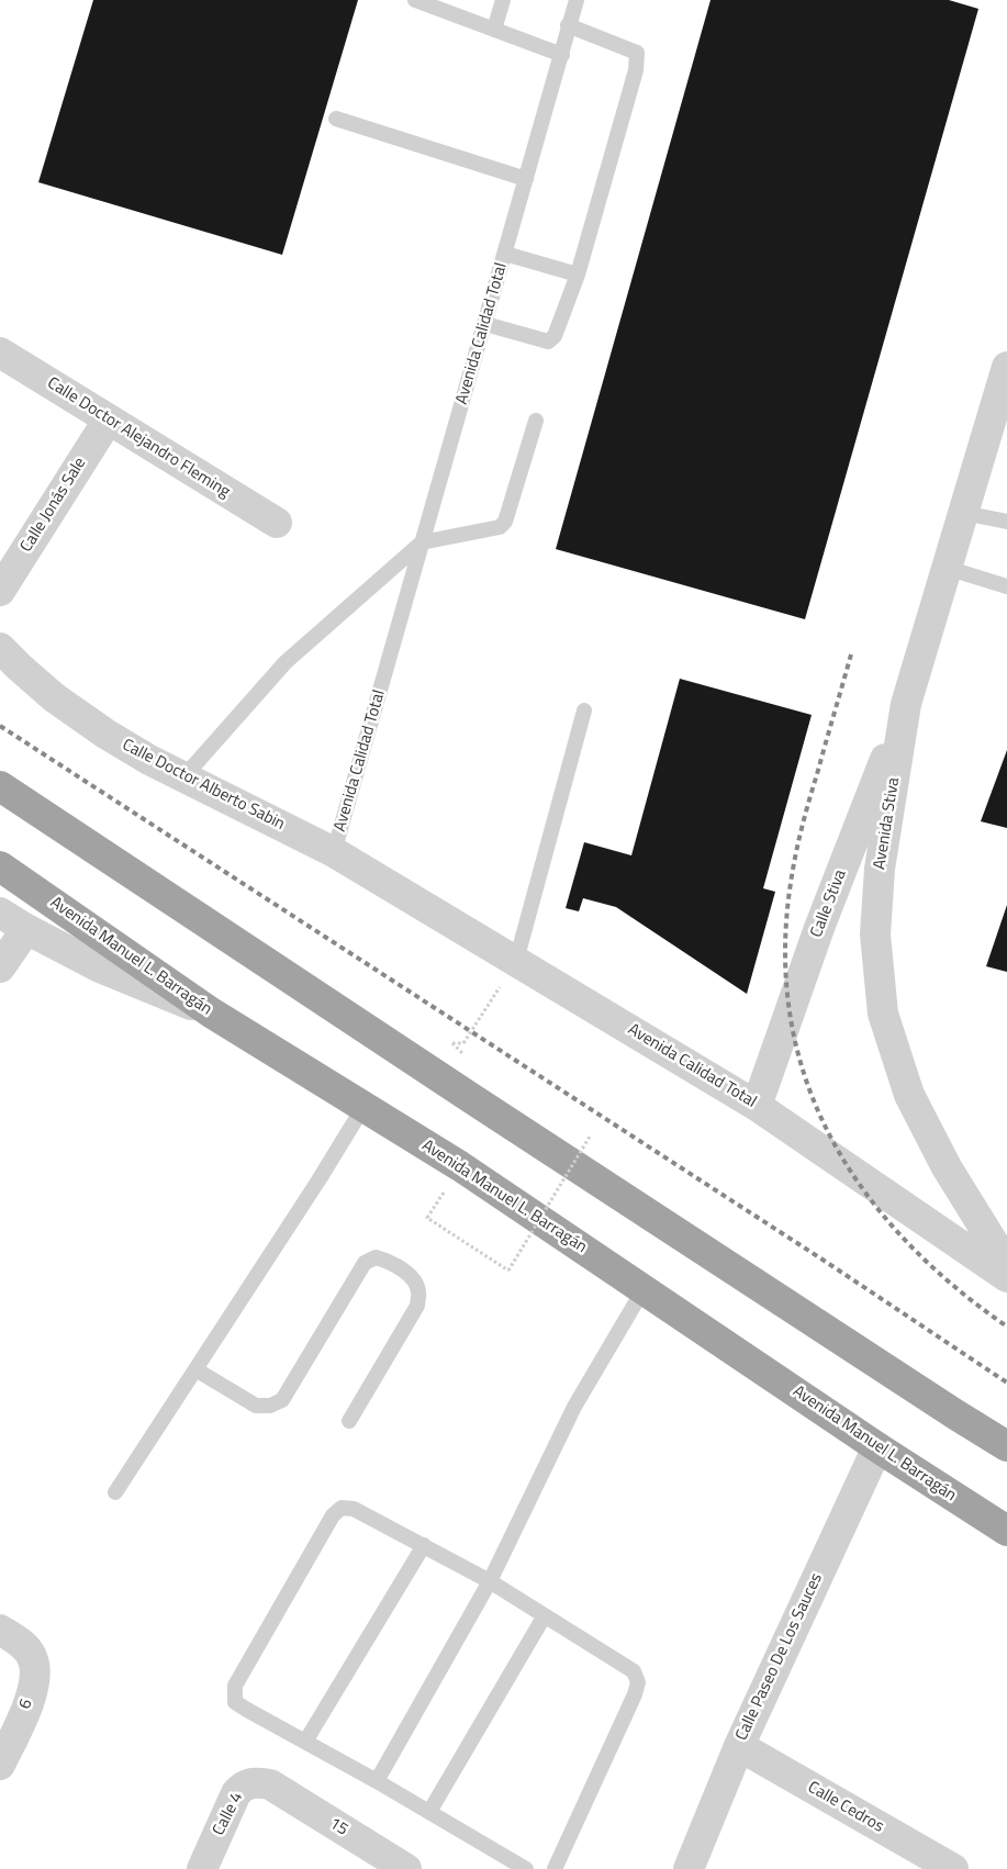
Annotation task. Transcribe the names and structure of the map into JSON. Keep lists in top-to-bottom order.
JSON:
{
  "streets": {
    "highway": ["Avenida Manuel L. Barragán"],
    "street": [
      "Avenida Calidad Total",
      "Calle Doctor Alejandro Fleming",
      "Calle Jonás Sale",
      "Calle Doctor Alberto Sabin",
      "Avenida Stiva",
      "Calle Stiva",
      "Calle Paseo De Los Sauces",
      "6",
      "Calle Cedros",
      "Calle 4",
      "15"
    ]
  },
  "crossings": [
    ["Avenida Calidad Total", "Calle Doctor Alberto Sabin"],
    ["Avenida Calidad Total", "Calle Stiva"],
    ["Calle Doctor Alejandro Fleming", "Calle Jonás Sale"],
    ["Avenida Stiva", "Calle Stiva"],
    ["Avenida Manuel L. Barragán", "Calle Paseo De Los Sauces"],
    ["Calle Paseo De Los Sauces", "Calle Cedros"],
    ["Calle 4", "15"]
  ]
}
